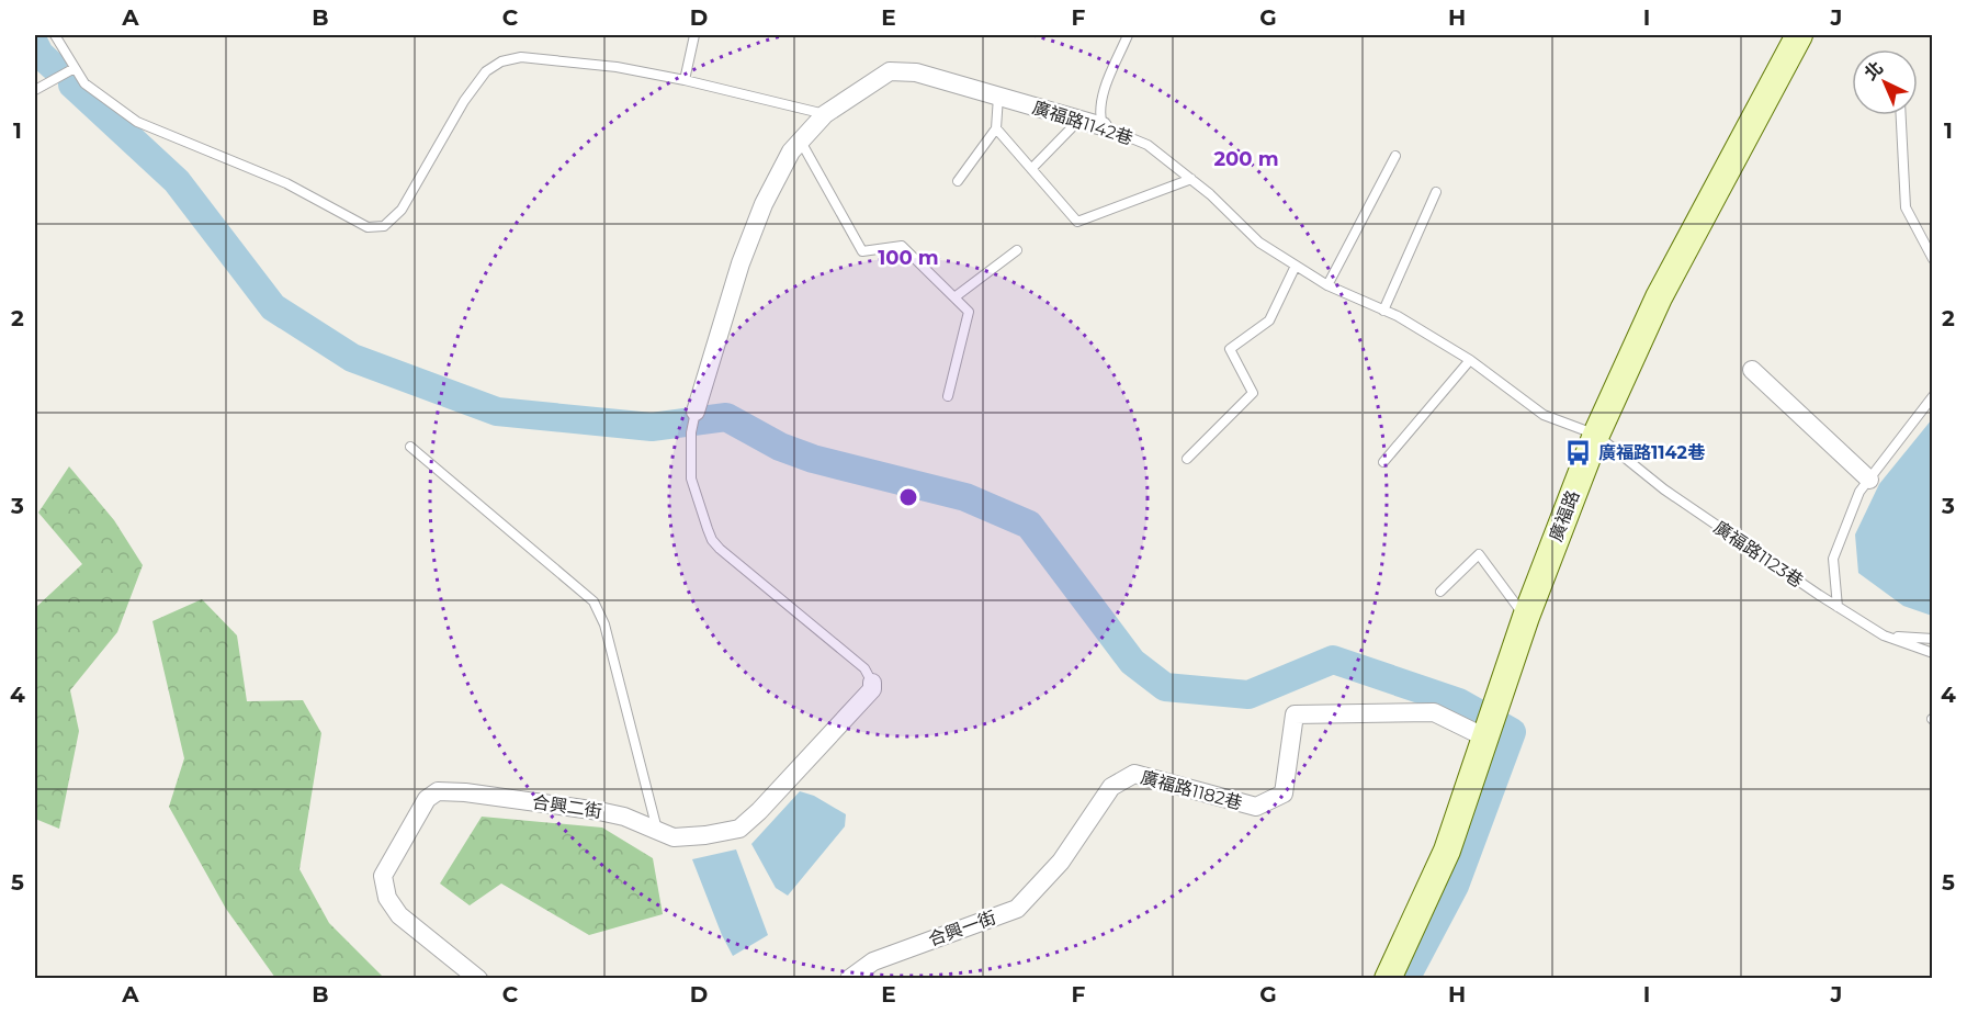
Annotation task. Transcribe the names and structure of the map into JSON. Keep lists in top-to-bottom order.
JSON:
{
  "streets": {
    "street": [
      "廣福路1142巷",
      "廣福路",
      "廣福路1182巷",
      "合興二街",
      "合興一街"
    ],
    "lane": ["廣福路1123巷"]
  },
  "crossings": [
    ["廣福路1142巷", "廣福路"],
    ["廣福路1142巷", "廣福路1123巷"],
    ["廣福路", "廣福路1123巷"],
    ["廣福路", "廣福路1182巷"],
    ["廣福路1182巷", "合興一街"]
  ],
  "places": {
    "bus stop": ["廣福路1142巷"]
  },
  "north": "top left",
  "grid": {
    "columns": [
      "A",
      "B",
      "C",
      "D",
      "E",
      "F",
      "G",
      "H",
      "I",
      "J"
    ],
    "rows": [
      "1",
      "2",
      "3",
      "4",
      "5"
    ]
  },
  "rings": ["200 m", "100 m"]
}
